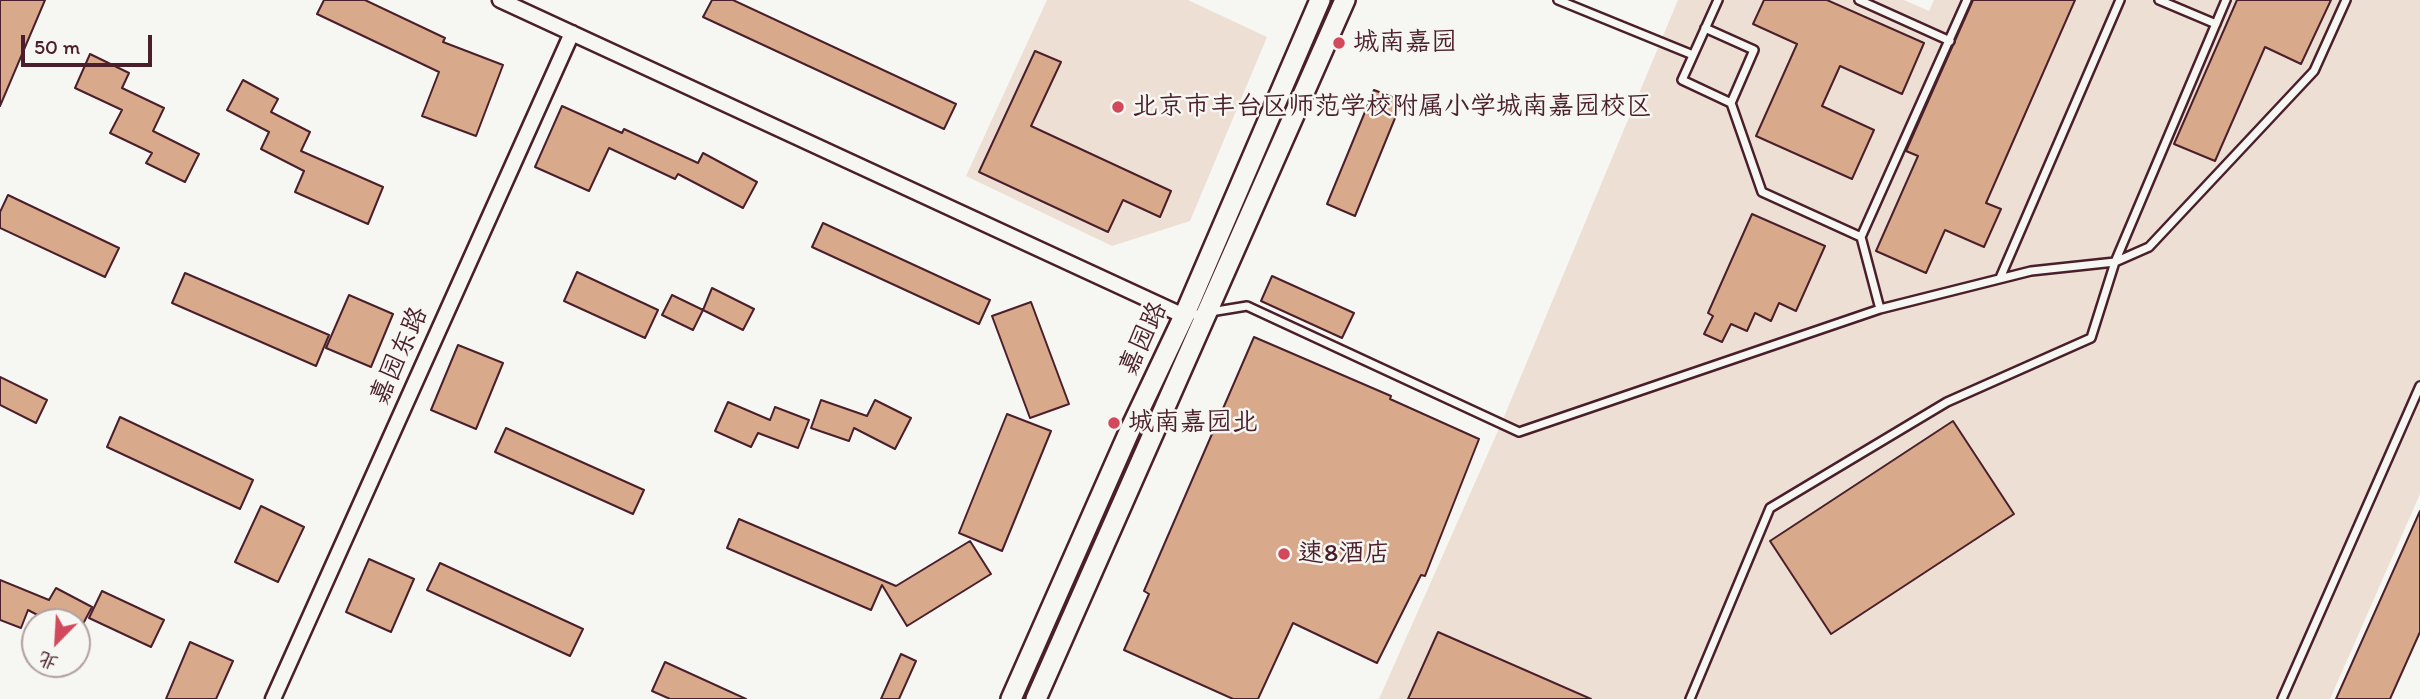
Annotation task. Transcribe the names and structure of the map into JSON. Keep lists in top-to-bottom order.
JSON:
{
  "streets": {
    "main road": ["嘉园路"],
    "street": ["嘉园东路"]
  },
  "places": [
    "城南嘉园",
    "北京市丰台区师范学校附属小学城南嘉园校区",
    "城南嘉园北",
    "速8酒店"
  ],
  "scale_bar": "50 m",
  "north": "bottom left"
}
